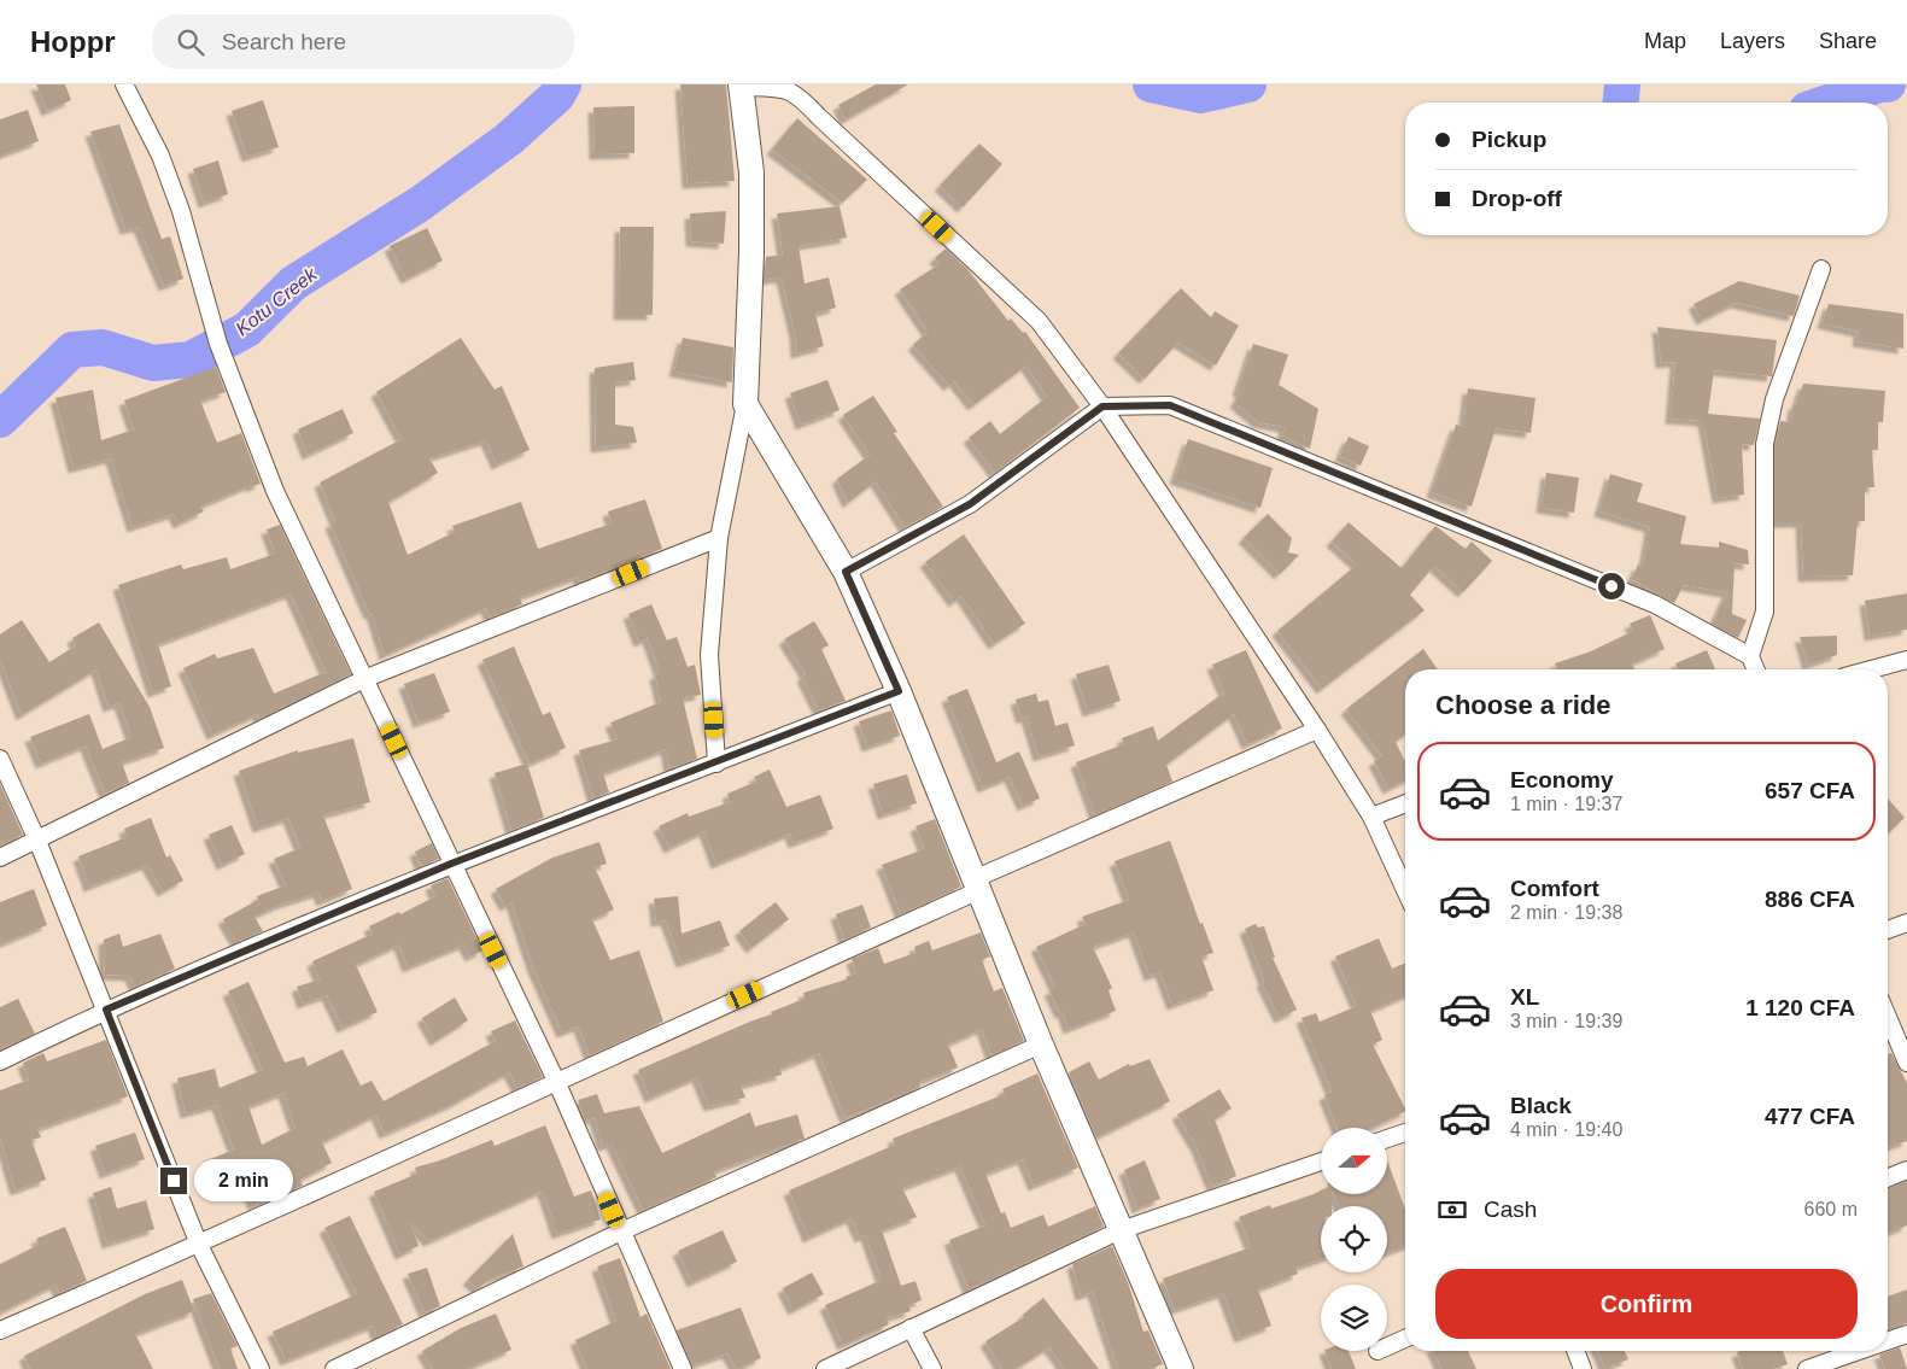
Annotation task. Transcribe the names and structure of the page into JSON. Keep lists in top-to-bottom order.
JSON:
{
  "water": ["Kotu Creek"],
  "north": "right",
  "page": {
    "header": "Hoppr",
    "search": "Search here",
    "nav": ["Map", "Layers", "Share"],
    "banner": ["Pickup", "Drop-off"],
    "heading": "Choose a ride",
    "list": [
      {
        "name": "Economy",
        "note": "1 min · 19:37",
        "value": "657 CFA"
      },
      {
        "name": "Comfort",
        "note": "2 min · 19:38",
        "value": "886 CFA"
      },
      {
        "name": "XL",
        "note": "3 min · 19:39",
        "value": "1 120 CFA"
      },
      {
        "name": "Black",
        "note": "4 min · 19:40",
        "value": "477 CFA"
      }
    ],
    "bubble": "2 min",
    "pay": ["Cash", "660 m"],
    "buttons": "Confirm"
  }
}
